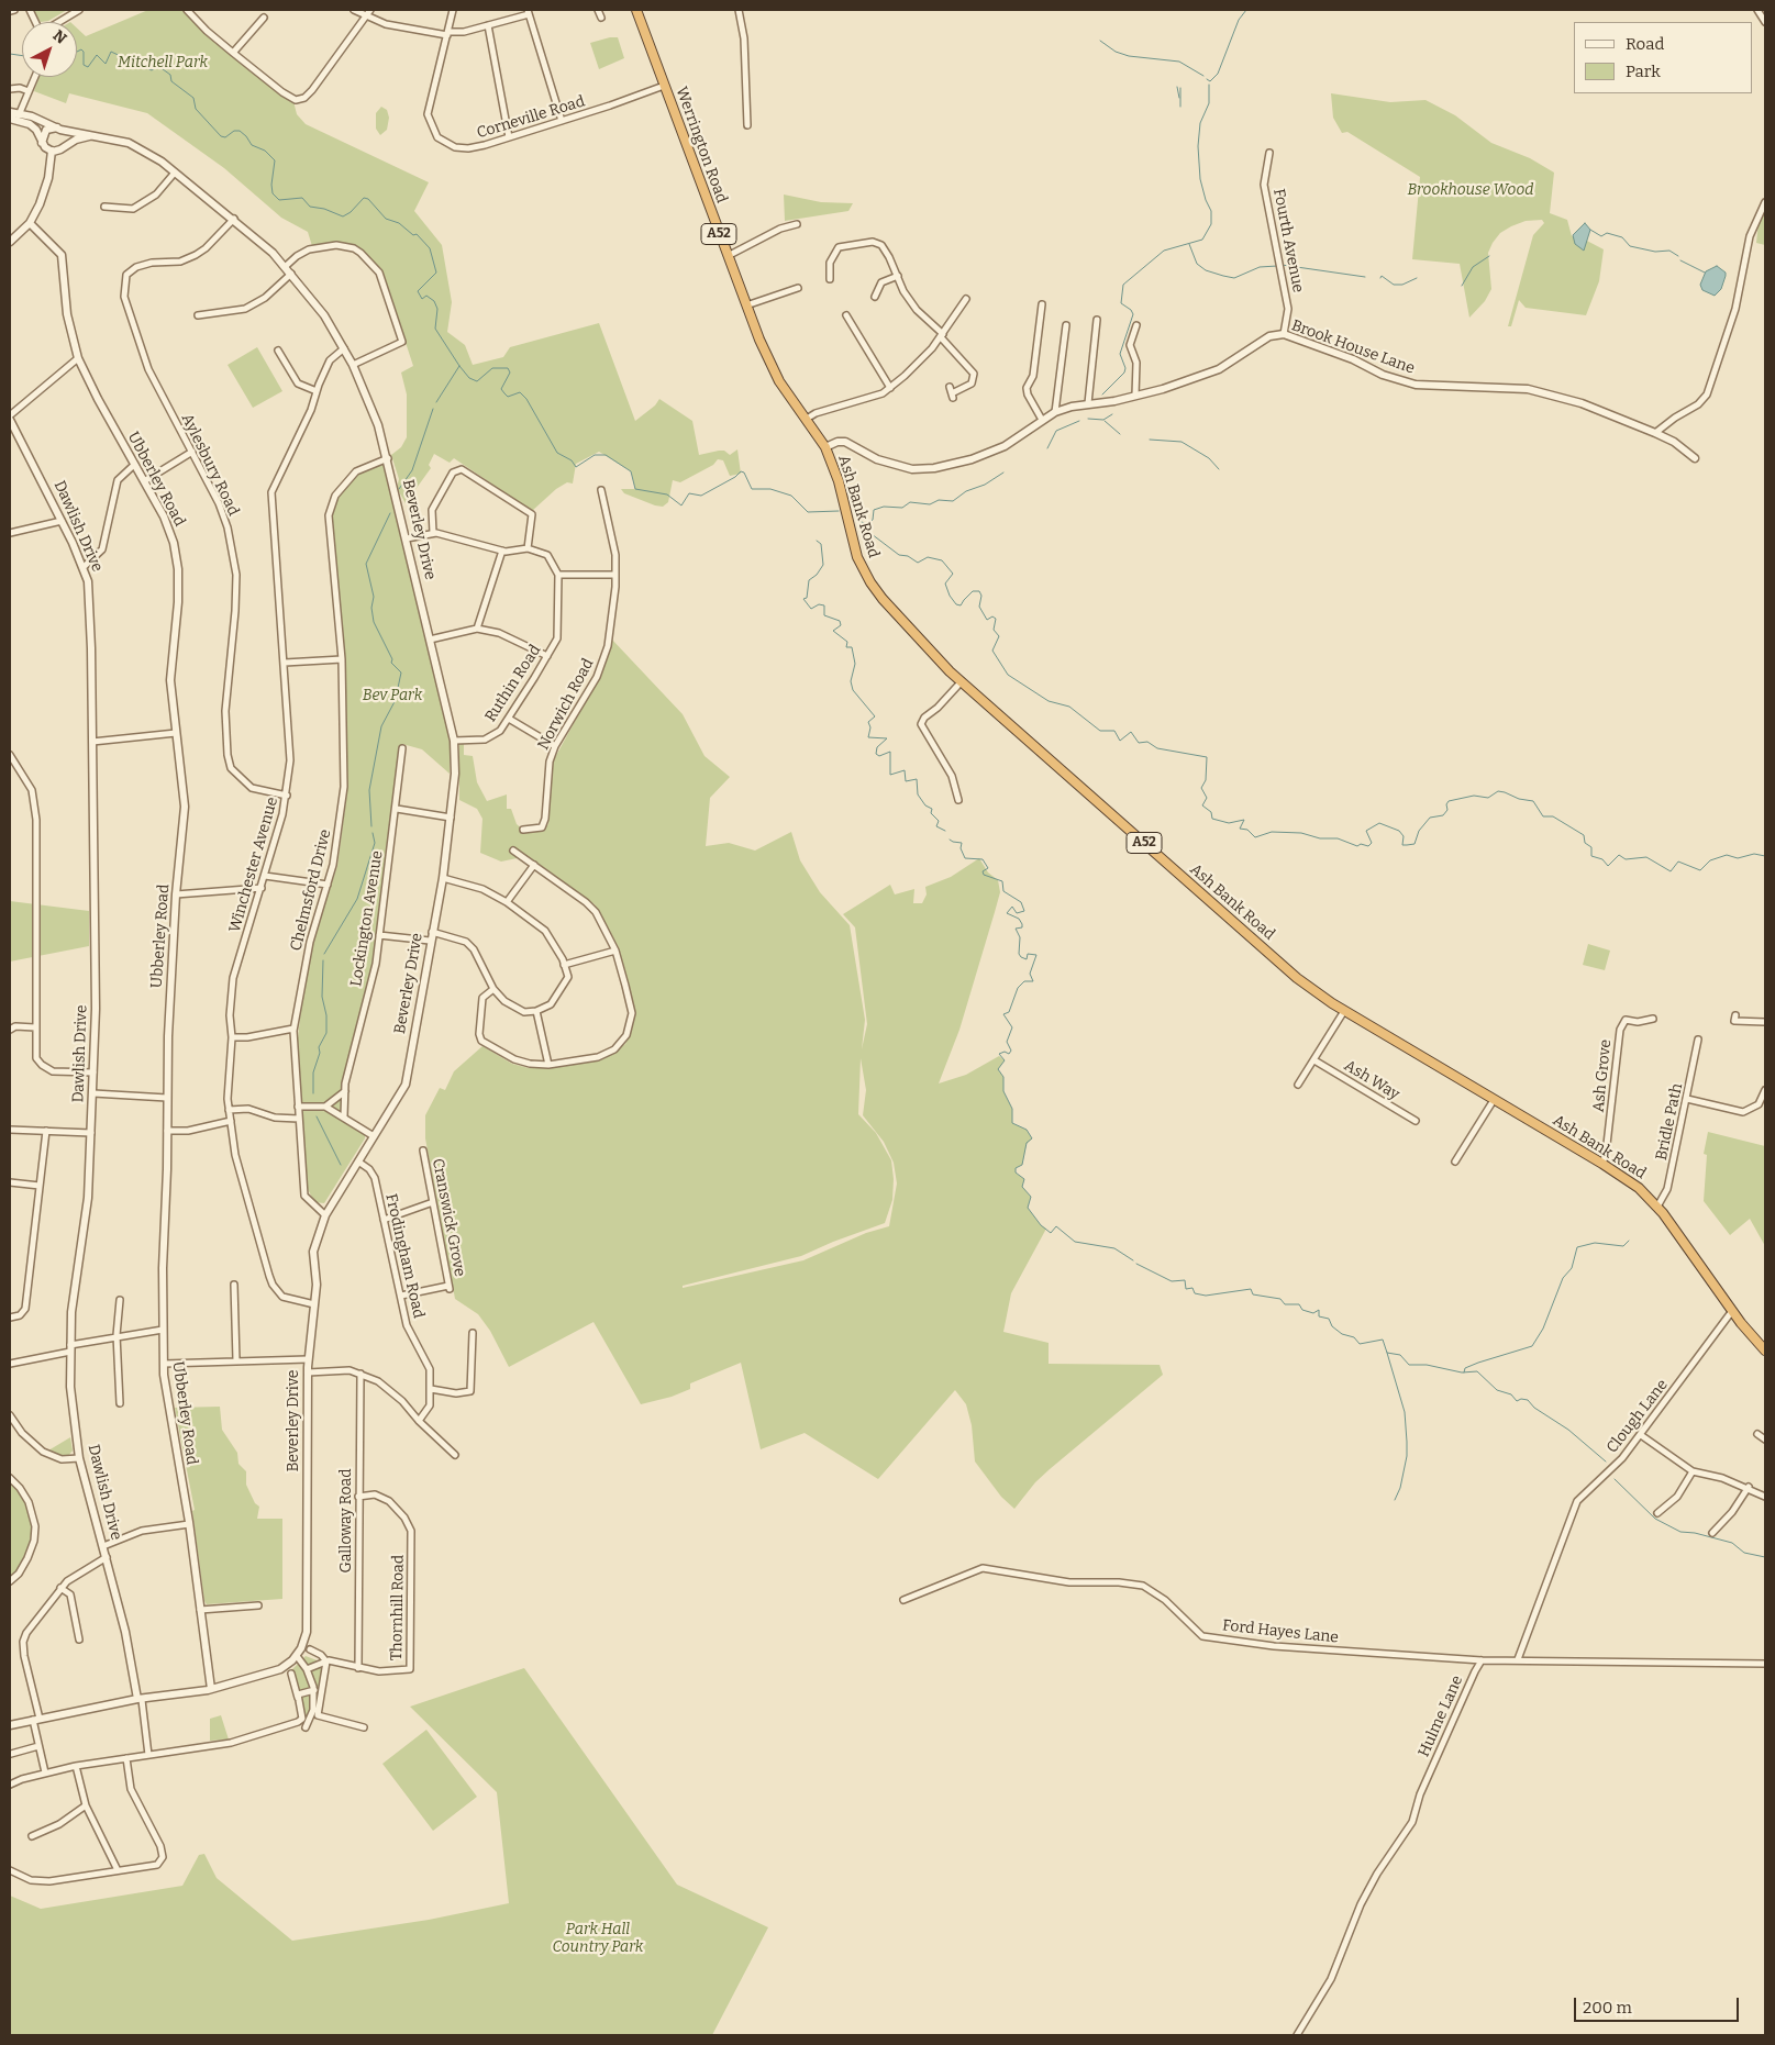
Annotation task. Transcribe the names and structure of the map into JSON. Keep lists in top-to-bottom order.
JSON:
{
  "streets": {
    "highway": ["Werrington Road", "A52", "Ash Bank Road"],
    "street": [
      "Corneville Road",
      "Fourth Avenue",
      "Brook House Lane",
      "Aylesbury Road",
      "Ubberley Road",
      "Dawlish Drive",
      "Beverley Drive",
      "Ruthin Road",
      "Norwich Road",
      "Winchester Avenue",
      "Chelmsford Drive",
      "Lockington Avenue",
      "Ash Grove",
      "Ash Way",
      "Bridle Path",
      "Cranswick Grove",
      "Frodingham Road",
      "Clough Lane",
      "Galloway Road",
      "Thornhill Road",
      "Ford Hayes Lane",
      "Hulme Lane"
    ]
  },
  "crossings": [
    ["Corneville Road", "Werrington Road"],
    ["Werrington Road", "Ash Bank Road"],
    ["Fourth Avenue", "Brook House Lane"],
    ["Brook House Lane", "Ash Bank Road"],
    ["Aylesbury Road", "Beverley Drive"],
    ["Aylesbury Road", "Winchester Avenue"],
    ["Ash Bank Road", "Ash Grove"],
    ["Ash Bank Road", "Bridle Path"],
    ["Ash Bank Road", "Clough Lane"],
    ["Beverley Drive", "Ruthin Road"],
    ["Beverley Drive", "Winchester Avenue"],
    ["Beverley Drive", "Chelmsford Drive"],
    ["Beverley Drive", "Frodingham Road"],
    ["Cranswick Grove", "Frodingham Road"],
    ["Galloway Road", "Thornhill Road"],
    ["Ford Hayes Lane", "Hulme Lane"]
  ],
  "parks": [
    "Mitchell Park",
    "Brookhouse Wood",
    "Bev Park",
    "Park Hall Country Park"
  ],
  "legend": ["Road", "Park"],
  "scale_bar": "200 m",
  "north": "top right"
}
